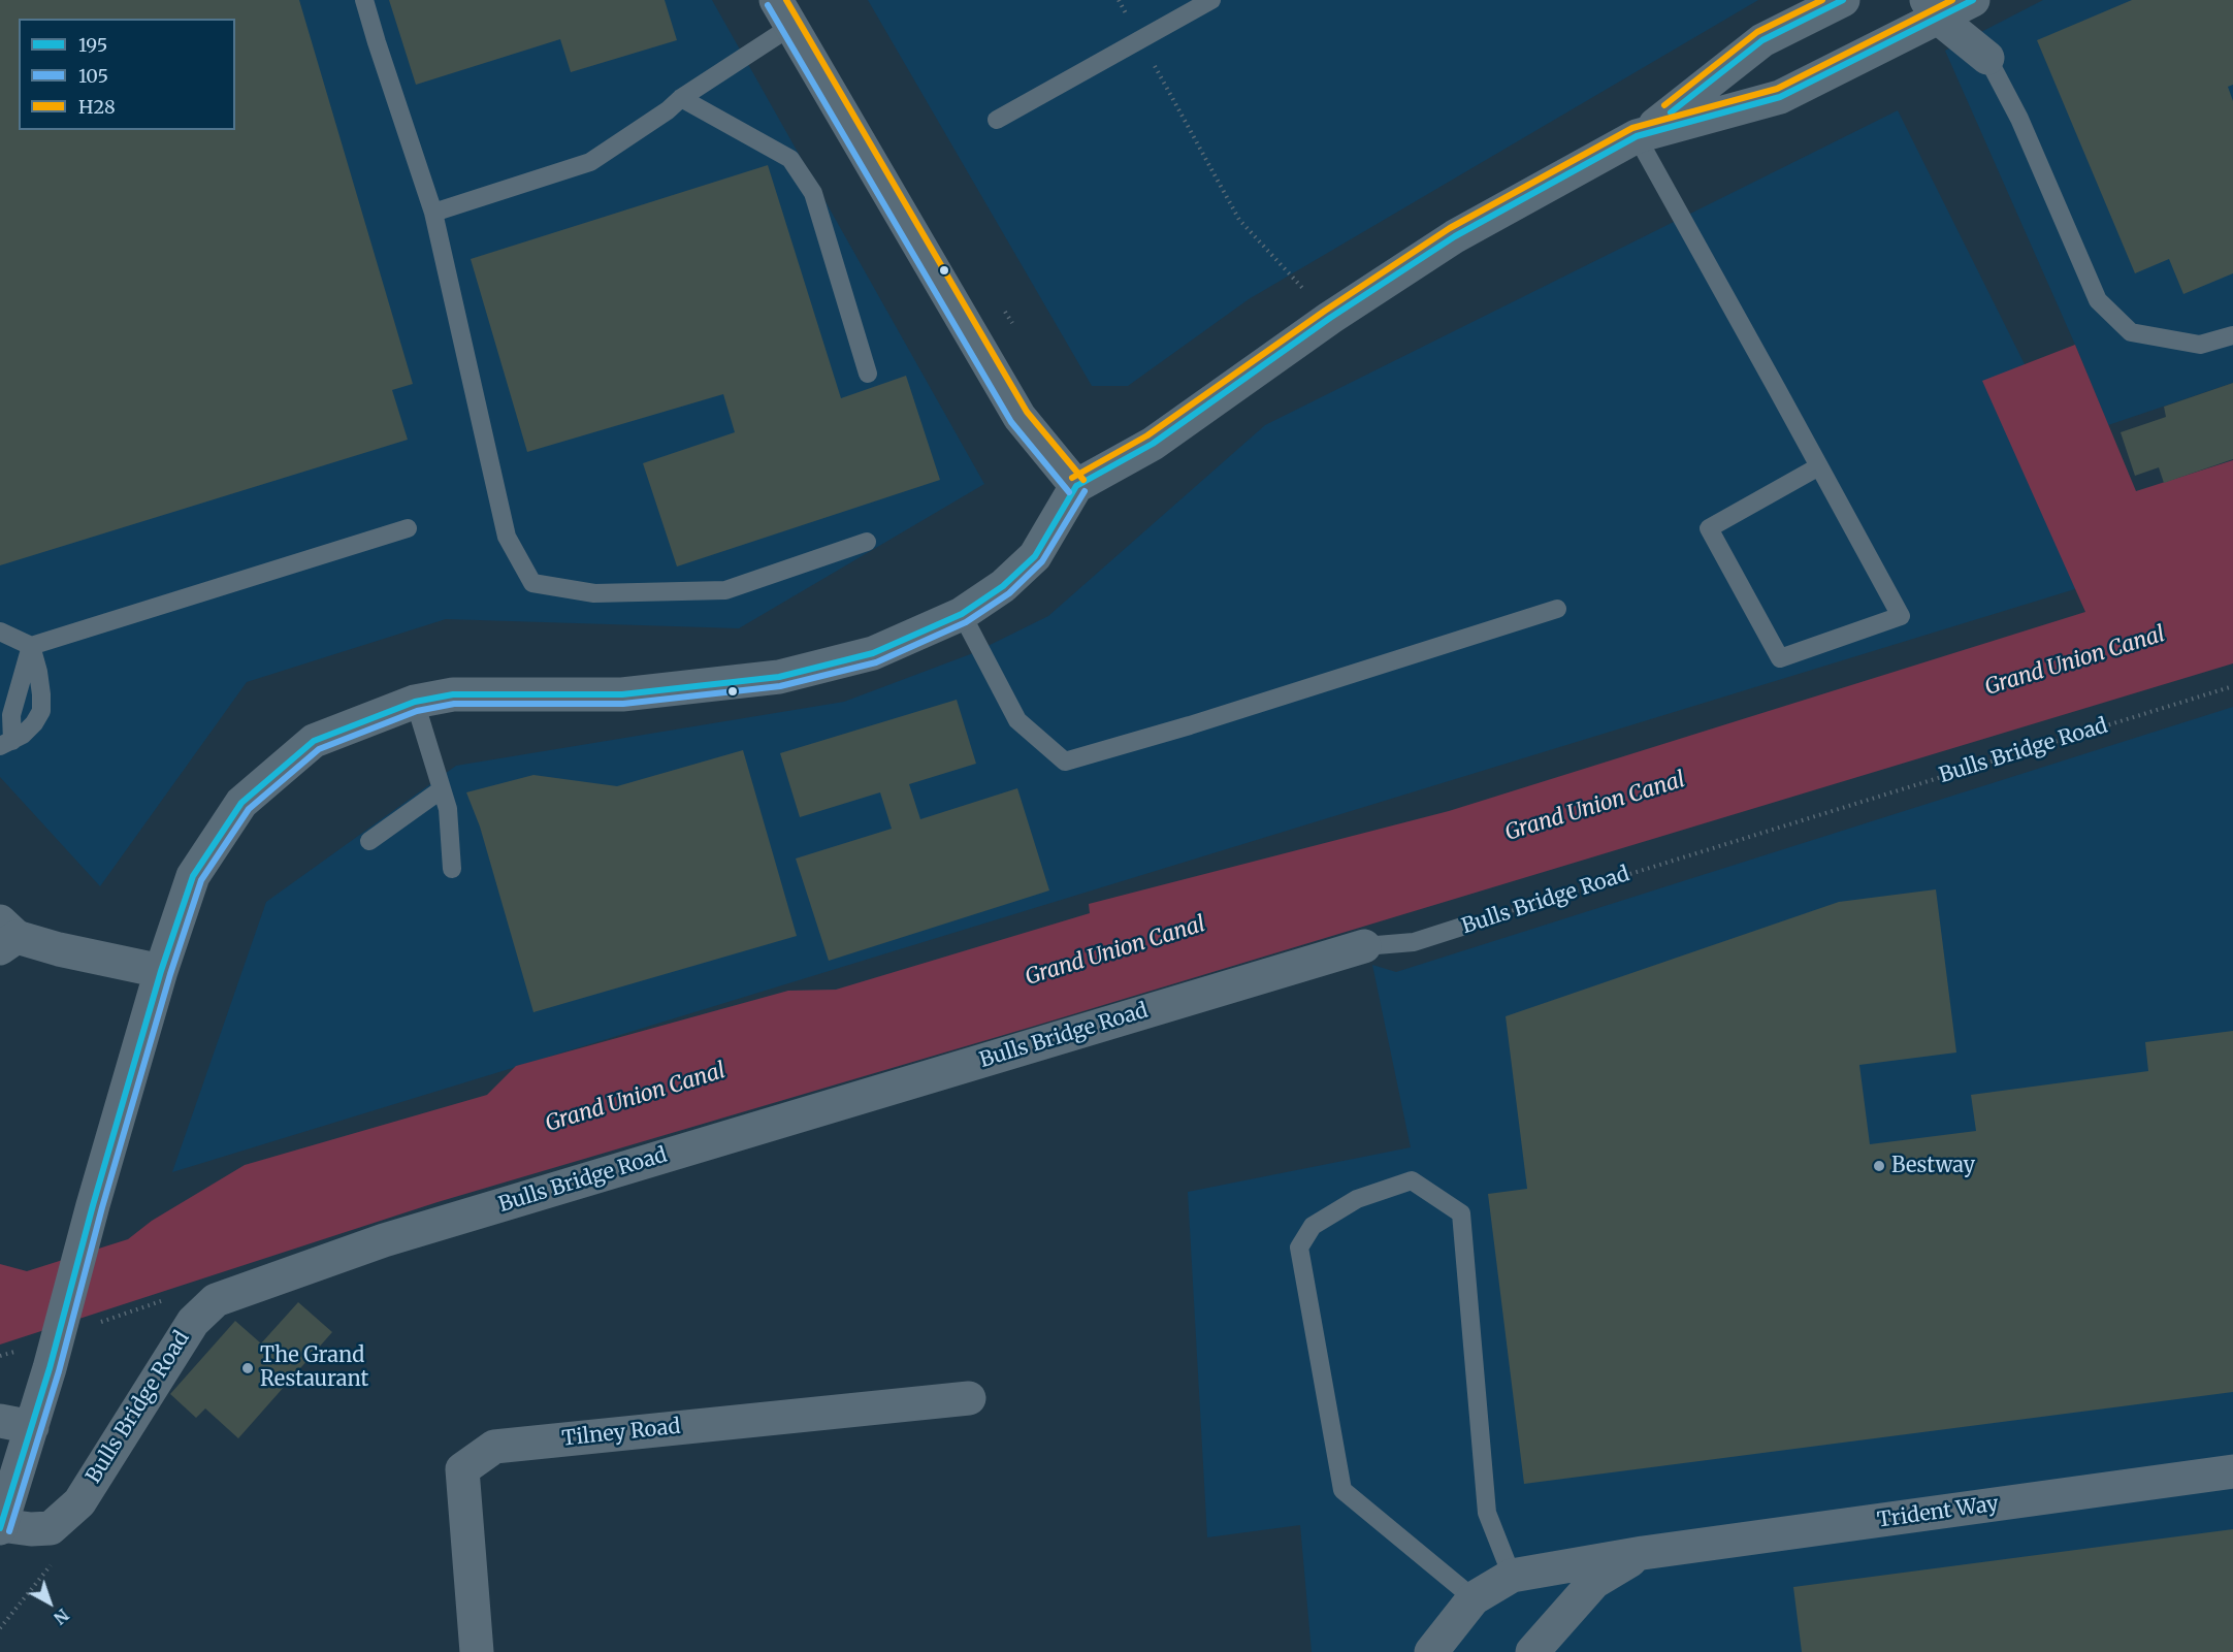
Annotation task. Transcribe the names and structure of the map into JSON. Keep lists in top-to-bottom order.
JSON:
{
  "streets": {
    "street": ["Bulls Bridge Road", "Tilney Road", "Trident Way"]
  },
  "water": ["Grand Union Canal"],
  "places": ["Bestway", "The Grand Restaurant"],
  "lines": ["transit line 195", "transit line H28", "transit line 105"],
  "legend": ["195", "105", "H28"],
  "north": "bottom right"
}
